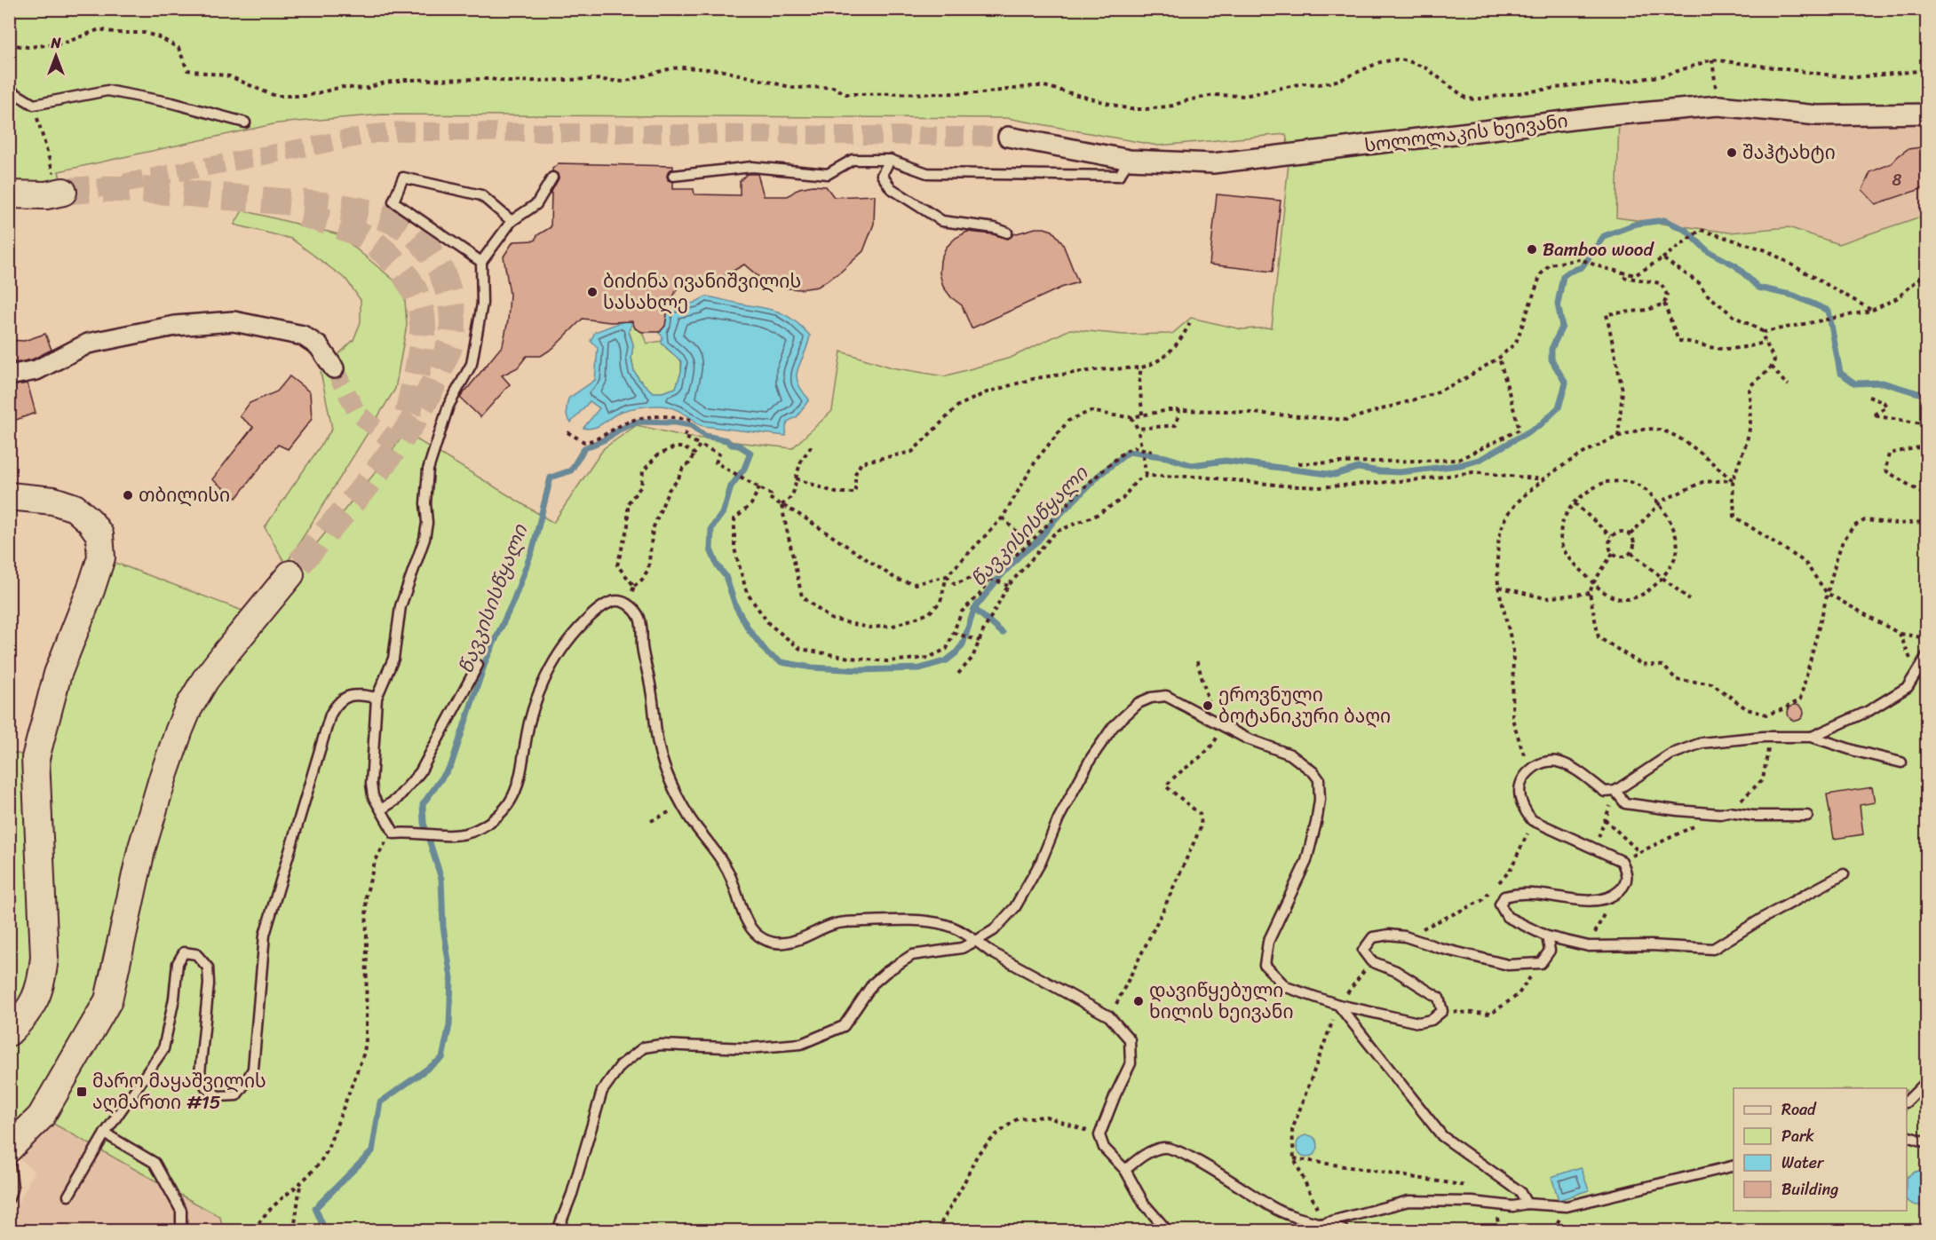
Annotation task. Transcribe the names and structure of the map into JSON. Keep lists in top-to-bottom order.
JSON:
{
  "streets": {
    "street": ["სოლოლაკის ხეივანი"]
  },
  "water": ["წავკისისწყალი"],
  "places": {
    "other": [
      "შაჰტახტი",
      "Bamboo wood",
      "ბიძინა ივანიშვილის სასახლე",
      "თბილისი",
      "ეროვნული ბოტანიკური ბაღი",
      "დავიწყებული ხილის ხეივანი"
    ],
    "transit": ["მარო მაყაშვილის აღმართი #15"]
  },
  "house_numbers": ["8"],
  "legend": [
    "Road",
    "Park",
    "Water",
    "Building"
  ],
  "north": "top"
}
